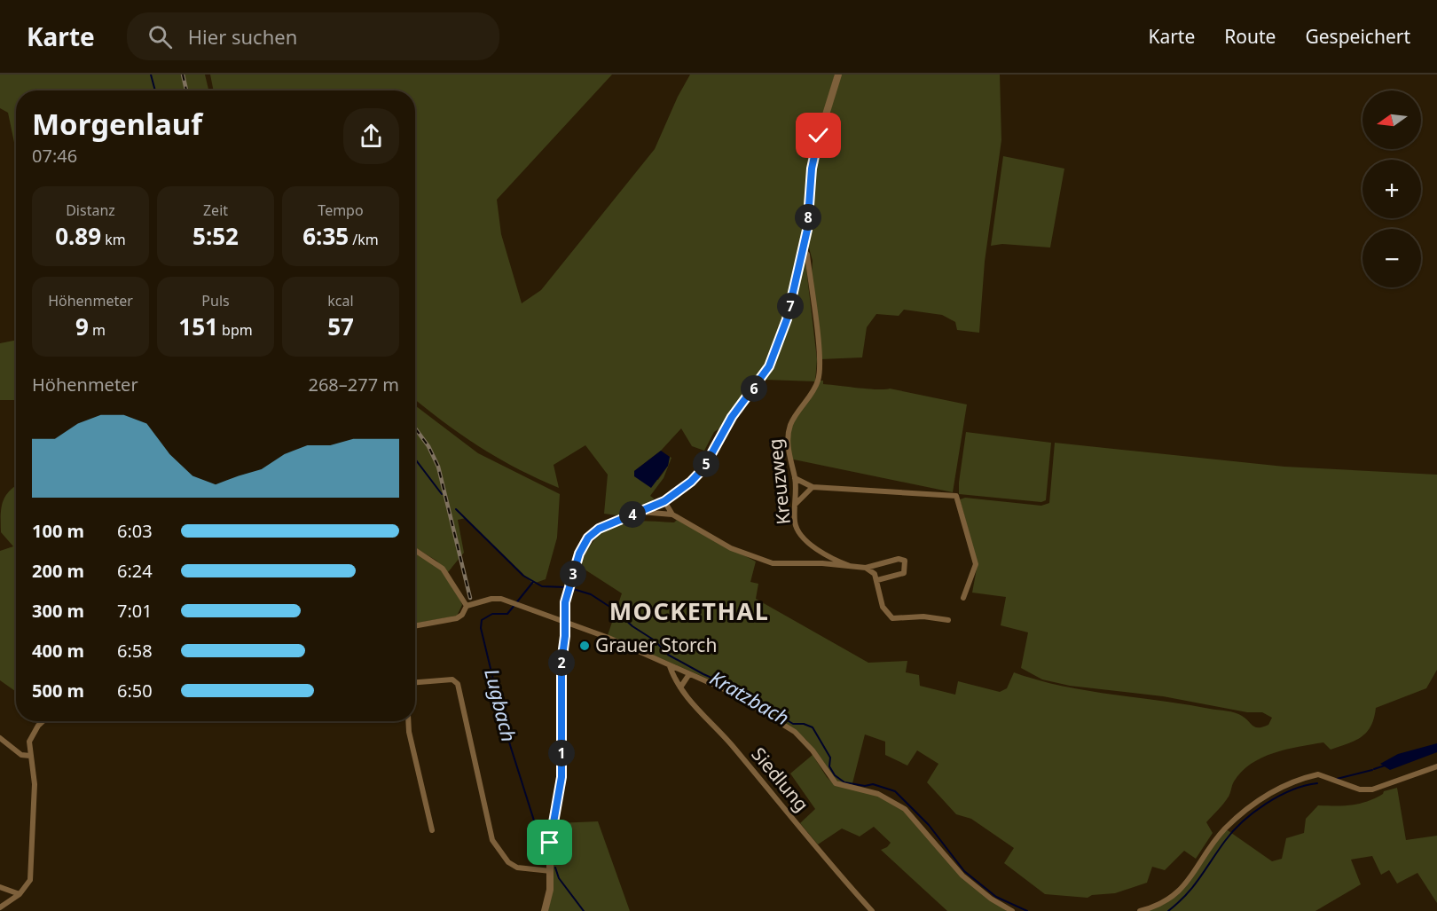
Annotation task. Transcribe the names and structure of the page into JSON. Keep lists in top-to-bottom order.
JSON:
{
  "streets": {
    "street": ["Kreuzweg", "Siedlung"]
  },
  "districts": ["MOCKETHAL"],
  "water": ["Kratzbach", "Lugbach"],
  "places": ["Grauer Storch"],
  "north": "left",
  "page": {
    "header": "Karte",
    "search": "Hier suchen",
    "nav": ["Karte", "Route", "Gespeichert"],
    "map_buttons": ["+", "−"],
    "heading": ["Morgenlauf", "07:46"],
    "stats": [
      ["Distanz", "0.89 km"],
      ["Zeit", "5:52"],
      ["Tempo", "6:35 /km"],
      ["Höhenmeter", "9 m"],
      ["Puls", "151 bpm"],
      ["kcal", "57"]
    ],
    "pins": [
      "8",
      "7",
      "6",
      "5",
      "4",
      "3",
      "2",
      "1"
    ],
    "chart": ["Höhenmeter", "268–277 m"],
    "list": [
      {
        "name": "100 m",
        "note": "6:03"
      },
      {
        "name": "200 m",
        "note": "6:24"
      },
      {
        "name": "300 m",
        "note": "7:01"
      },
      {
        "name": "400 m",
        "note": "6:58"
      },
      {
        "name": "500 m",
        "note": "6:50"
      }
    ]
  }
}
